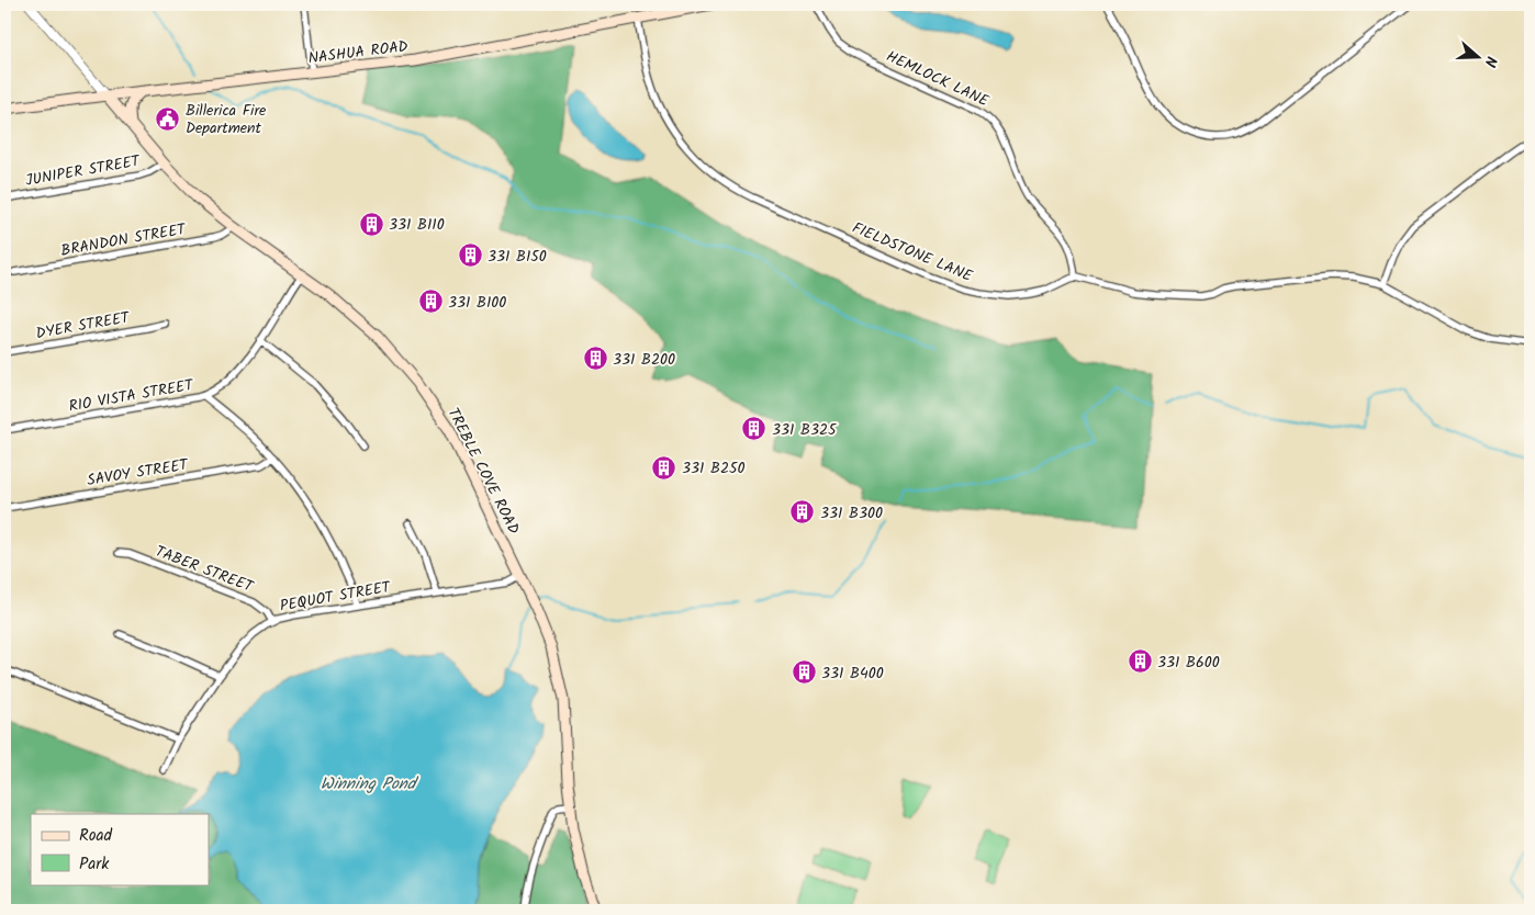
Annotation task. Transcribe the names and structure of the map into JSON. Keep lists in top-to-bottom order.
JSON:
{
  "streets": {
    "main road": ["NASHUA ROAD", "TREBLE COVE ROAD"],
    "street": [
      "HEMLOCK LANE",
      "JUNIPER STREET",
      "BRANDON STREET",
      "FIELDSTONE LANE",
      "DYER STREET",
      "RIO VISTA STREET",
      "SAVOY STREET",
      "TABER STREET",
      "PEQUOT STREET"
    ]
  },
  "crossings": [
    ["NASHUA ROAD", "FIELDSTONE LANE"],
    ["NASHUA ROAD", "TREBLE COVE ROAD"],
    ["HEMLOCK LANE", "FIELDSTONE LANE"],
    ["JUNIPER STREET", "TREBLE COVE ROAD"],
    ["BRANDON STREET", "TREBLE COVE ROAD"],
    ["RIO VISTA STREET", "TREBLE COVE ROAD"],
    ["TREBLE COVE ROAD", "PEQUOT STREET"],
    ["TABER STREET", "PEQUOT STREET"]
  ],
  "water": ["Winning Pond"],
  "places": {
    "public building": ["Billerica Fire Department"],
    "building": [
      "331 B110",
      "331 B150",
      "331 B100",
      "331 B200",
      "331 B325",
      "331 B250",
      "331 B300",
      "331 B600",
      "331 B400"
    ]
  },
  "legend": ["Road", "Park"],
  "north": "right"
}
